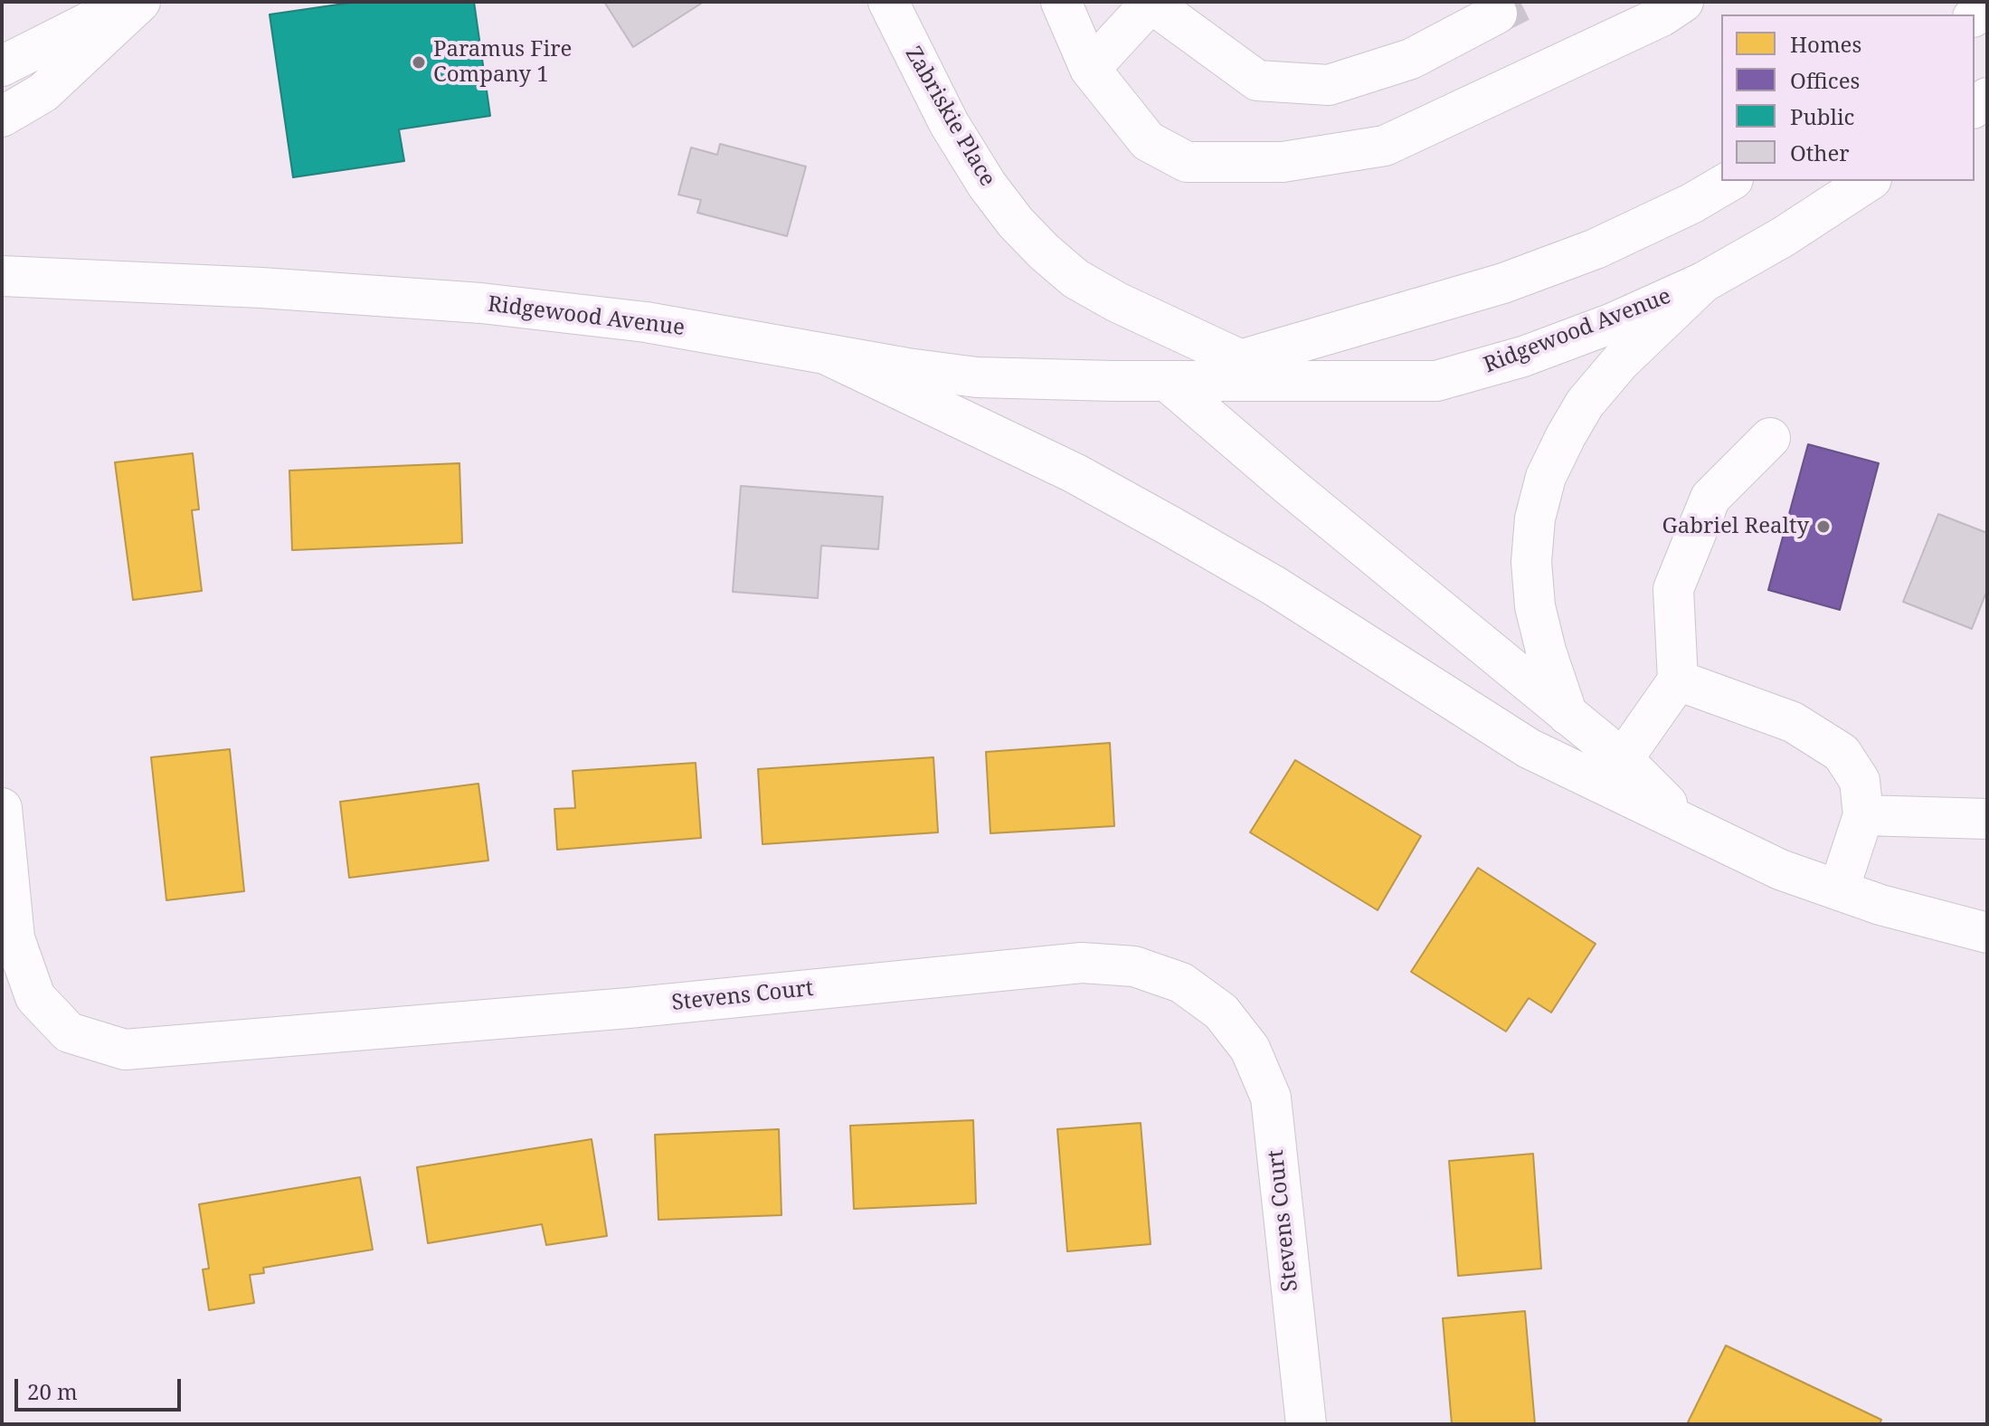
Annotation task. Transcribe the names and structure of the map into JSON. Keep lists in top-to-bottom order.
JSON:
{
  "streets": {
    "main road": ["Zabriskie Place", "Ridgewood Avenue", "Stevens Court"]
  },
  "crossings": [
    ["Zabriskie Place", "Ridgewood Avenue"]
  ],
  "places": ["Paramus Fire Company 1", "Gabriel Realty"],
  "legend": [
    "Homes",
    "Offices",
    "Public",
    "Other"
  ],
  "scale_bar": "20 m"
}
